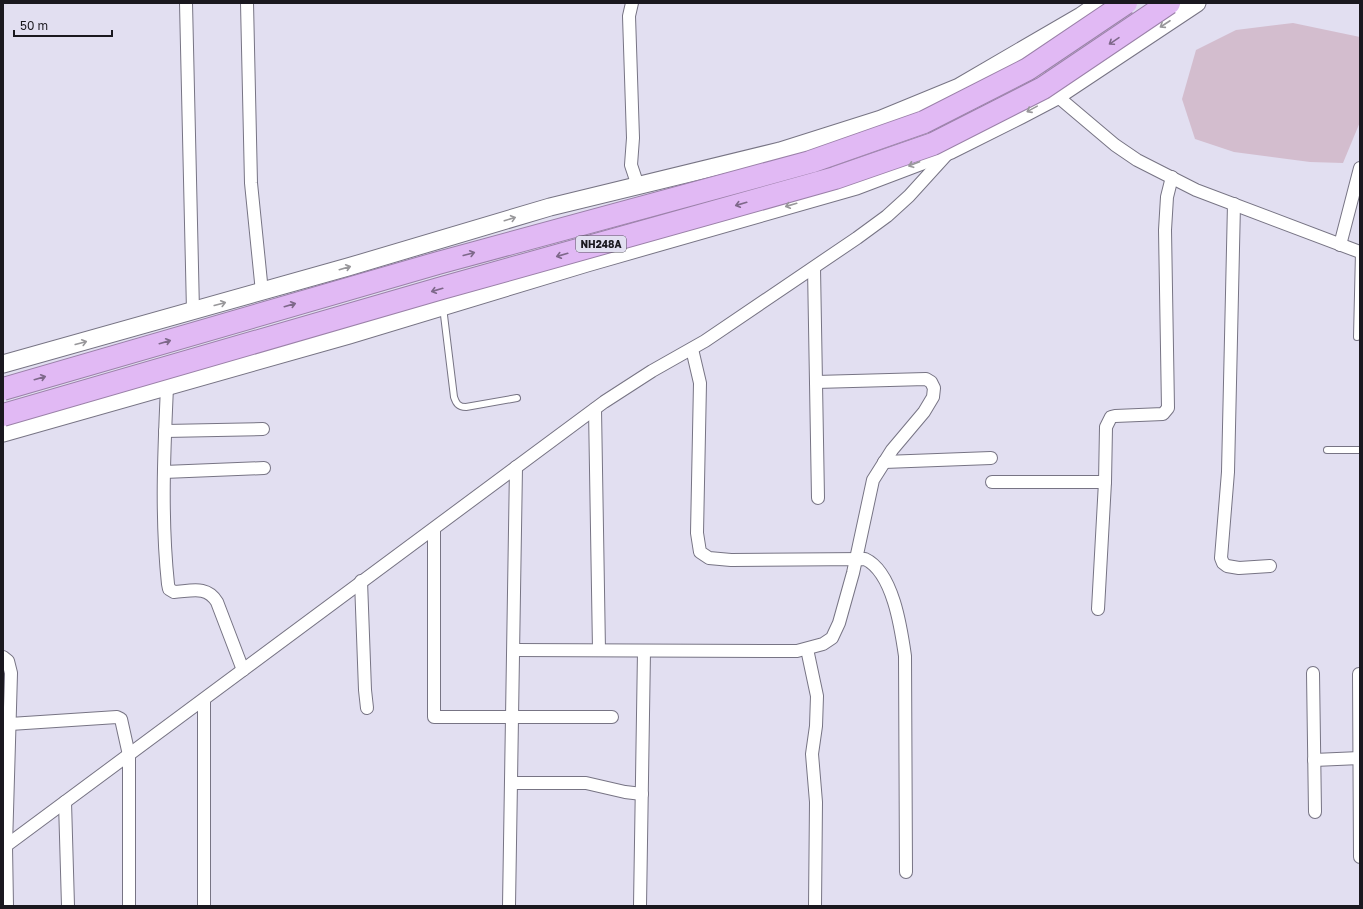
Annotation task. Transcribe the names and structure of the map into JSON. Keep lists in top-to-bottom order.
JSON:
{
  "streets": {
    "highway": ["NH248A"]
  },
  "scale_bar": "50 m"
}
